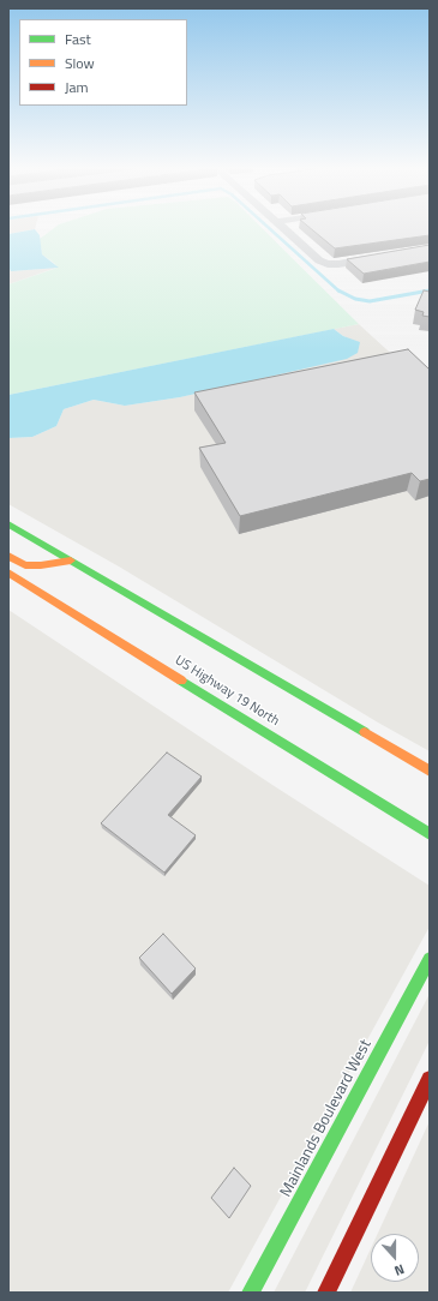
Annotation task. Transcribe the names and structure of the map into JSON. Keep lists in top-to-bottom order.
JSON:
{
  "streets": {
    "main road": ["US Highway 19 North", "Mainlands Boulevard West"]
  },
  "legend": ["Fast", "Slow", "Jam"],
  "north": "bottom"
}
